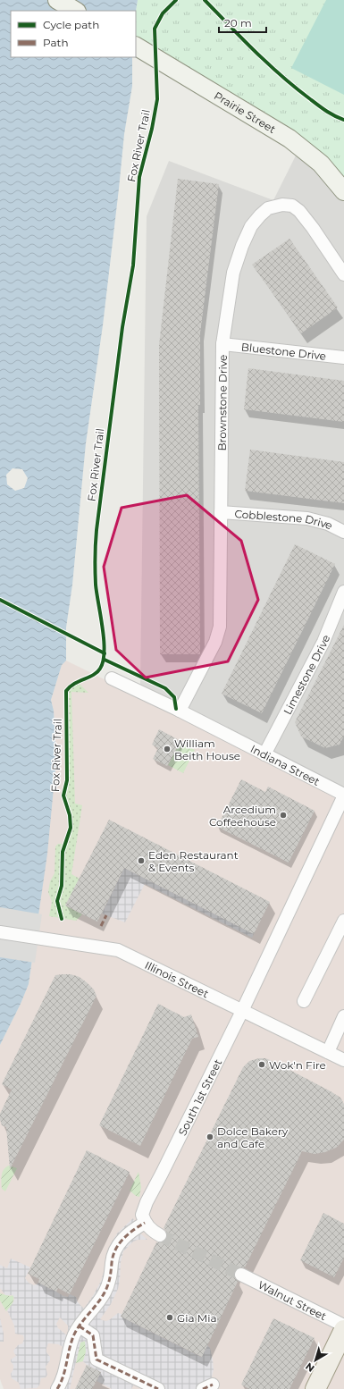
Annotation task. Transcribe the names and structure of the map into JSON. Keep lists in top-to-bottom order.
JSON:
{
  "streets": {
    "street": [
      "Prairie Street",
      "Bluestone Drive",
      "Brownstone Drive",
      "Cobblestone Drive",
      "Limestone Drive",
      "Indiana Street",
      "Illinois Street",
      "South 1st Street",
      "Walnut Street"
    ],
    "cycle path": ["Fox River Trail"]
  },
  "crossings": [
    ["Bluestone Drive", "Brownstone Drive"],
    ["Brownstone Drive", "Cobblestone Drive"],
    ["Brownstone Drive", "Indiana Street"],
    ["Limestone Drive", "Indiana Street"],
    ["Indiana Street", "South 1st Street"],
    ["Illinois Street", "South 1st Street"]
  ],
  "places": [
    "William Beith House",
    "Arcedium Coffeehouse",
    "Eden Restaurant & Events",
    "Wok'n Fire",
    "Dolce Bakery and Cafe",
    "Gia Mia"
  ],
  "legend": ["Cycle path", "Path"],
  "scale_bar": "20 m",
  "north": "bottom left"
}
